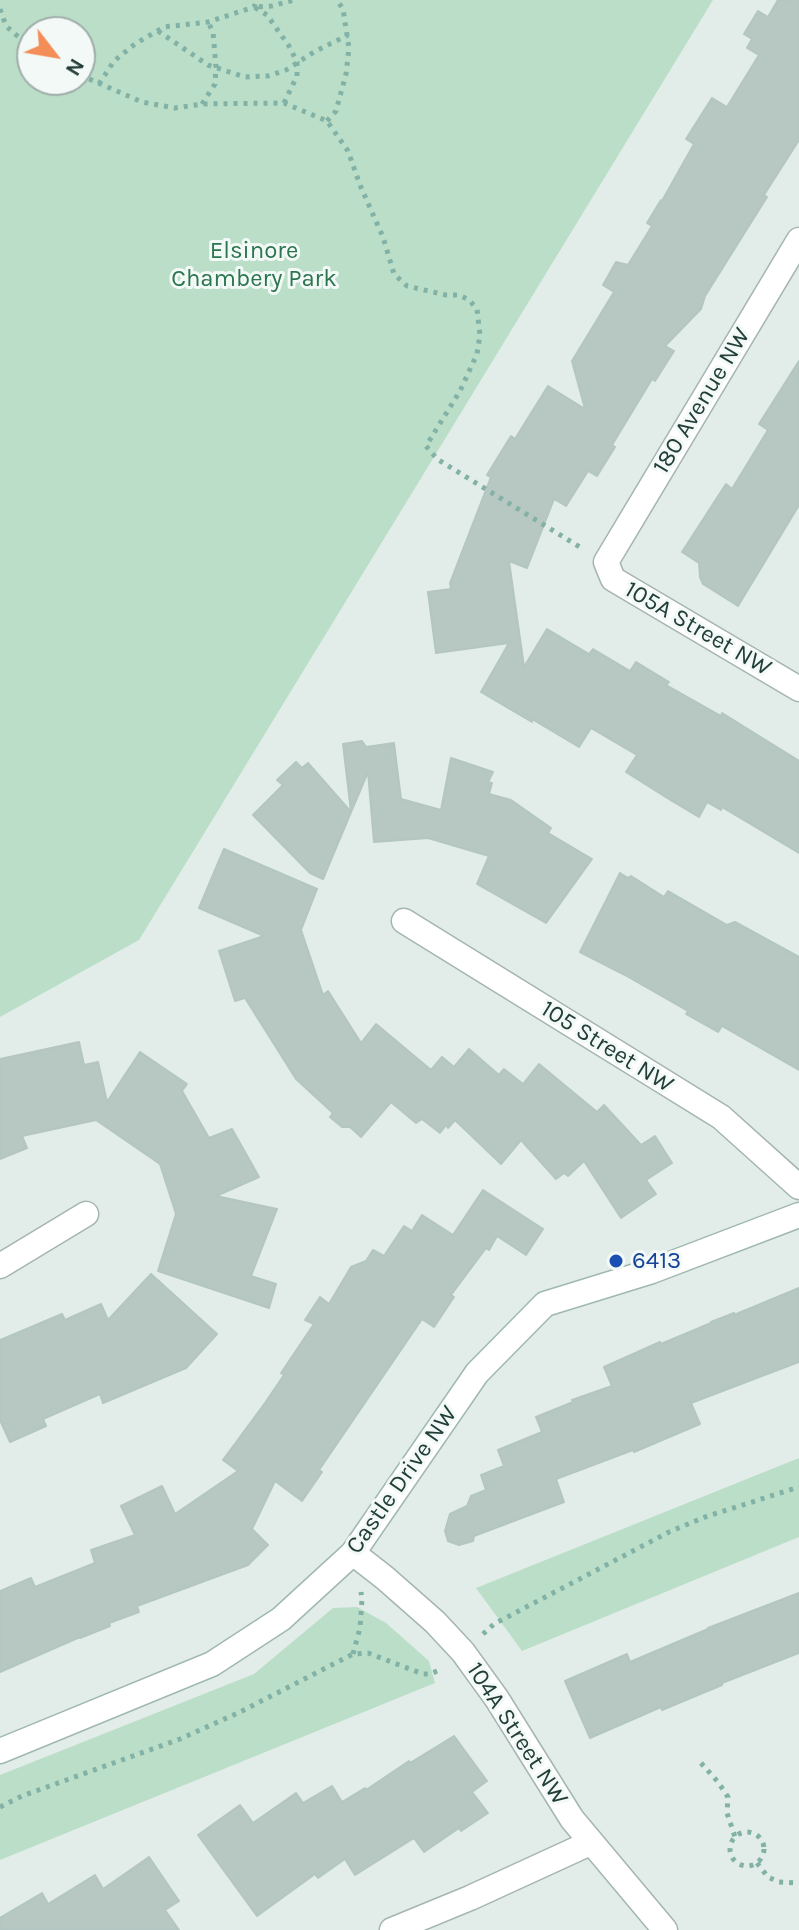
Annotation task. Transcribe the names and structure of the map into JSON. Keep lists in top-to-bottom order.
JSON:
{
  "streets": {
    "street": [
      "180 Avenue NW",
      "105A Street NW",
      "105 Street NW",
      "Castle Drive NW",
      "104A Street NW"
    ]
  },
  "crossings": [
    ["180 Avenue NW", "105A Street NW"],
    ["Castle Drive NW", "104A Street NW"]
  ],
  "parks": ["Elsinore Chambery Park"],
  "places": ["6413"],
  "north": "bottom right"
}
